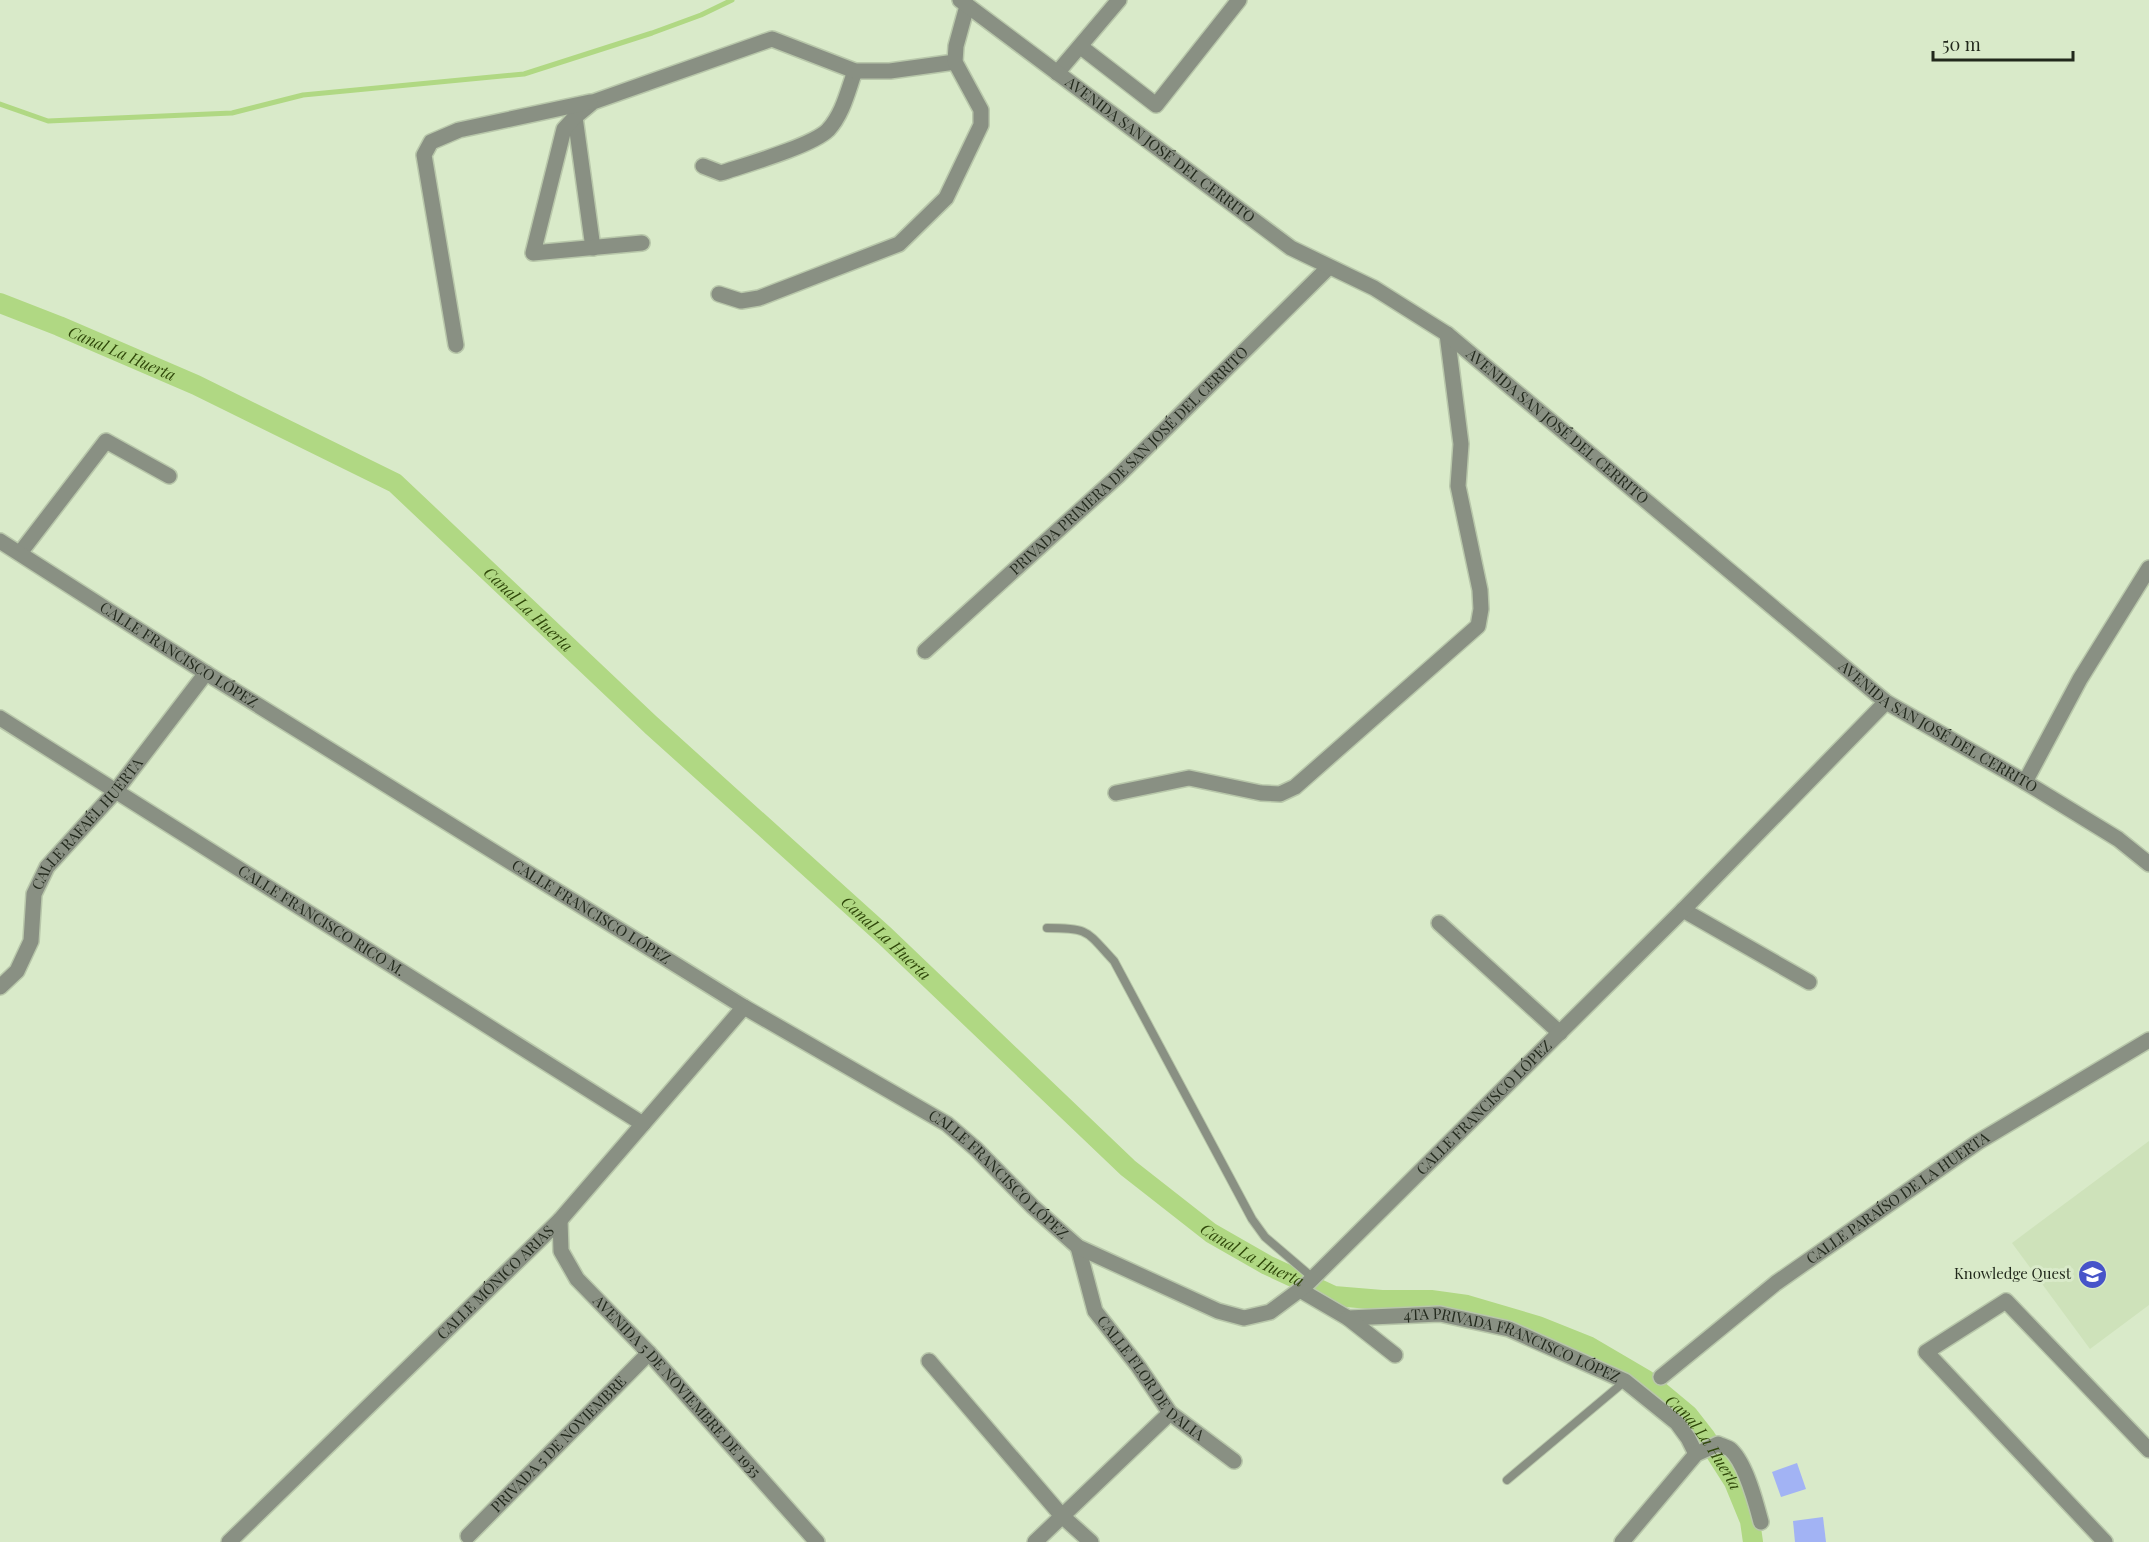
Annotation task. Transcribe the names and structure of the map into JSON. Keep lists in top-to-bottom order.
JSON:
{
  "streets": {
    "street": [
      "AVENIDA SAN JOSÉ DEL CERRITO",
      "PRIVADA PRIMERA DE SAN JOSÉ DEL CERRITO",
      "CALLE FRANCISCO LÓPEZ",
      "CALLE RAFAÉL HUERTA",
      "CALLE FRANCISCO RICO M.",
      "CALLE PARAÍSO DE LA HUERTA",
      "CALLE MÓNICO ARIAS",
      "4TA PRIVADA FRANCISCO LÓPEZ",
      "CALLE FLOR DE DALIA",
      "AVENIDA 5 DE NOVIEMBRE DE 1935",
      "PRIVADA 5 DE NOVIEMBRE"
    ]
  },
  "crossings": [
    ["AVENIDA SAN JOSÉ DEL CERRITO", "PRIVADA PRIMERA DE SAN JOSÉ DEL CERRITO"],
    ["AVENIDA SAN JOSÉ DEL CERRITO", "CALLE FRANCISCO LÓPEZ"],
    ["CALLE FRANCISCO LÓPEZ", "CALLE RAFAÉL HUERTA"],
    ["CALLE FRANCISCO LÓPEZ", "CALLE MÓNICO ARIAS"],
    ["CALLE FRANCISCO LÓPEZ", "CALLE FLOR DE DALIA"],
    ["CALLE RAFAÉL HUERTA", "CALLE FRANCISCO RICO M."],
    ["CALLE FRANCISCO RICO M.", "CALLE MÓNICO ARIAS"],
    ["CALLE MÓNICO ARIAS", "AVENIDA 5 DE NOVIEMBRE DE 1935"],
    ["AVENIDA 5 DE NOVIEMBRE DE 1935", "PRIVADA 5 DE NOVIEMBRE"]
  ],
  "water": ["Canal La Huerta"],
  "places": {
    "school or university": ["Knowledge Quest"]
  },
  "scale_bar": "50 m"
}
